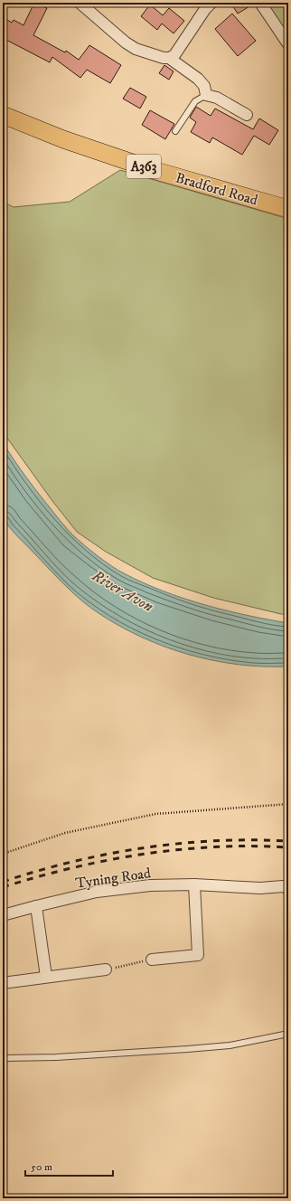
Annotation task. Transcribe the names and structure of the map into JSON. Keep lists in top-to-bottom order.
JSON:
{
  "streets": {
    "main road": ["A363", "Bradford Road"],
    "street": ["Tyning Road"]
  },
  "water": ["River Avon"],
  "scale_bar": "50 m"
}
